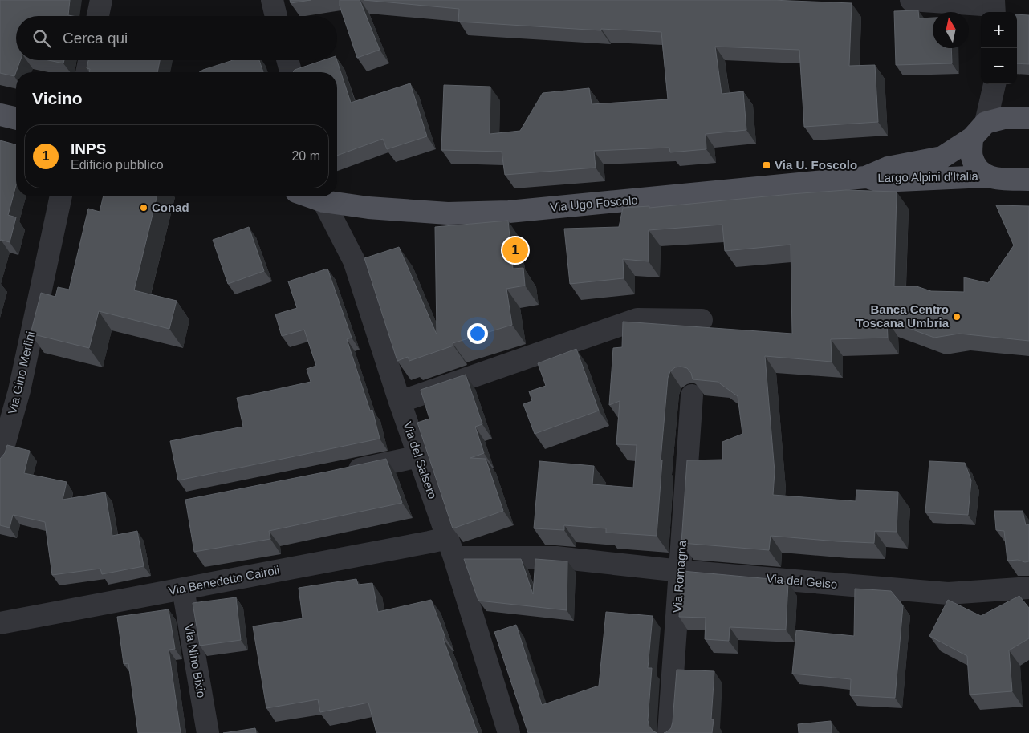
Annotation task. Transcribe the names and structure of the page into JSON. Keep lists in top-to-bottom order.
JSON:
{
  "streets": {
    "main road": ["Largo Alpini d'Italia", "Via Ugo Foscolo"],
    "street": [
      "Via Gino Merlini",
      "Via del Salsero",
      "Via Romagna",
      "Via Benedetto Cairoli",
      "Via del Gelso",
      "Via Nino Bixio"
    ]
  },
  "crossings": [
    ["Largo Alpini d'Italia", "Via Ugo Foscolo"],
    ["Via Ugo Foscolo", "Via del Salsero"],
    ["Via del Salsero", "Via Benedetto Cairoli"],
    ["Via del Salsero", "Via del Gelso"],
    ["Via Romagna", "Via del Gelso"],
    ["Via Benedetto Cairoli", "Via del Gelso"],
    ["Via Benedetto Cairoli", "Via Nino Bixio"]
  ],
  "places": {
    "transit": ["Via U. Foscolo"],
    "other": ["Conad", "Banca Centro Toscana Umbria"]
  },
  "north": "top",
  "page": {
    "map_buttons": ["+", "−"],
    "search": "Cerca qui",
    "heading": "Vicino",
    "list": [
      {
        "mark": "1",
        "name": "INPS",
        "note": "Edificio pubblico",
        "value": "20 m"
      }
    ],
    "pins": "1"
  }
}
